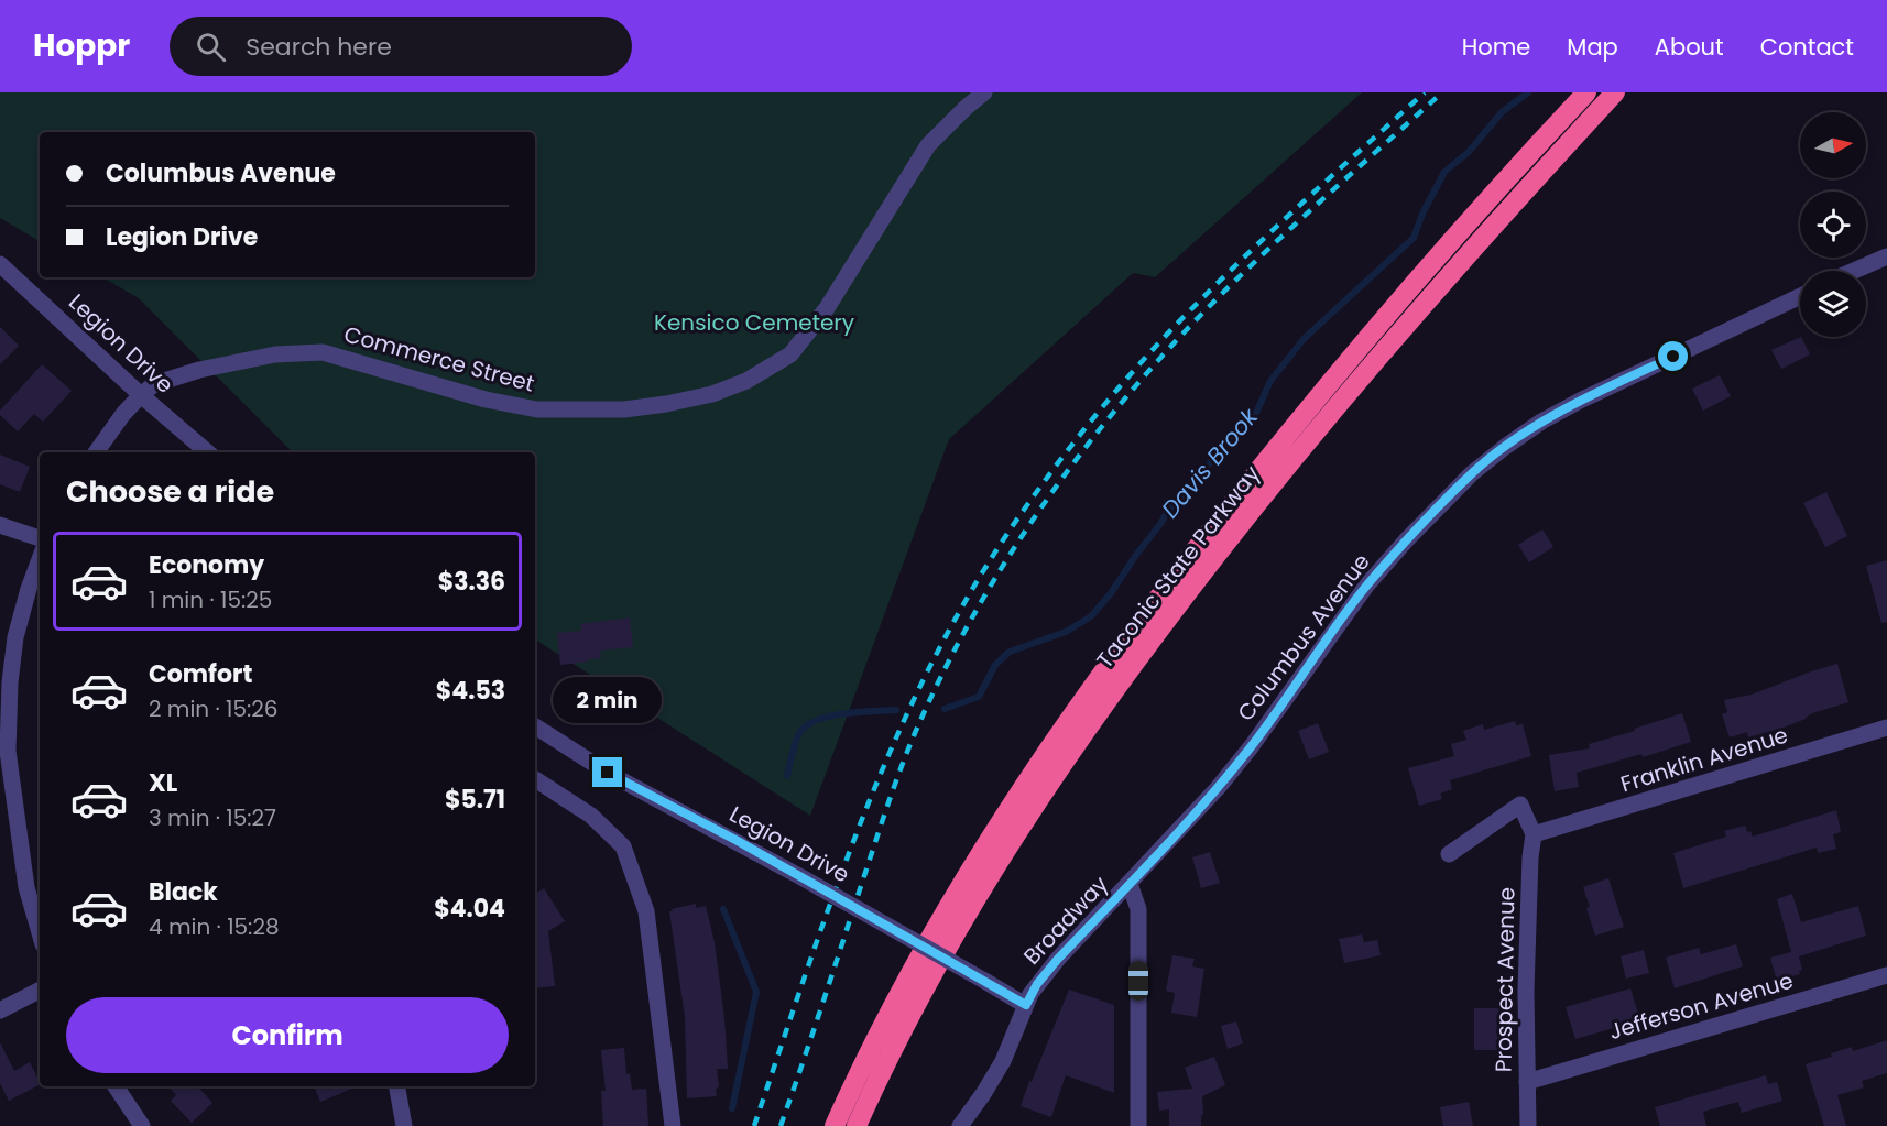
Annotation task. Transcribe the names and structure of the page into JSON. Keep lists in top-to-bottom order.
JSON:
{
  "streets": {
    "highway": ["Taconic State Parkway"],
    "street": [
      "Legion Drive",
      "Commerce Street",
      "Columbus Avenue",
      "Franklin Avenue",
      "Broadway",
      "Prospect Avenue",
      "Jefferson Avenue"
    ]
  },
  "crossings": [
    ["Legion Drive", "Commerce Street"],
    ["Legion Drive", "Broadway"],
    ["Columbus Avenue", "Broadway"],
    ["Franklin Avenue", "Prospect Avenue"],
    ["Prospect Avenue", "Jefferson Avenue"]
  ],
  "water": ["Davis Brook"],
  "parks": ["Kensico Cemetery"],
  "north": "right",
  "page": {
    "header": "Hoppr",
    "search": "Search here",
    "nav": [
      "Home",
      "Map",
      "About",
      "Contact"
    ],
    "banner": ["Columbus Avenue", "Legion Drive"],
    "heading": "Choose a ride",
    "list": [
      {
        "name": "Economy",
        "note": "1 min · 15:25",
        "value": "$3.36"
      },
      {
        "name": "Comfort",
        "note": "2 min · 15:26",
        "value": "$4.53"
      },
      {
        "name": "XL",
        "note": "3 min · 15:27",
        "value": "$5.71"
      },
      {
        "name": "Black",
        "note": "4 min · 15:28",
        "value": "$4.04"
      }
    ],
    "bubble": "2 min",
    "buttons": "Confirm"
  }
}
